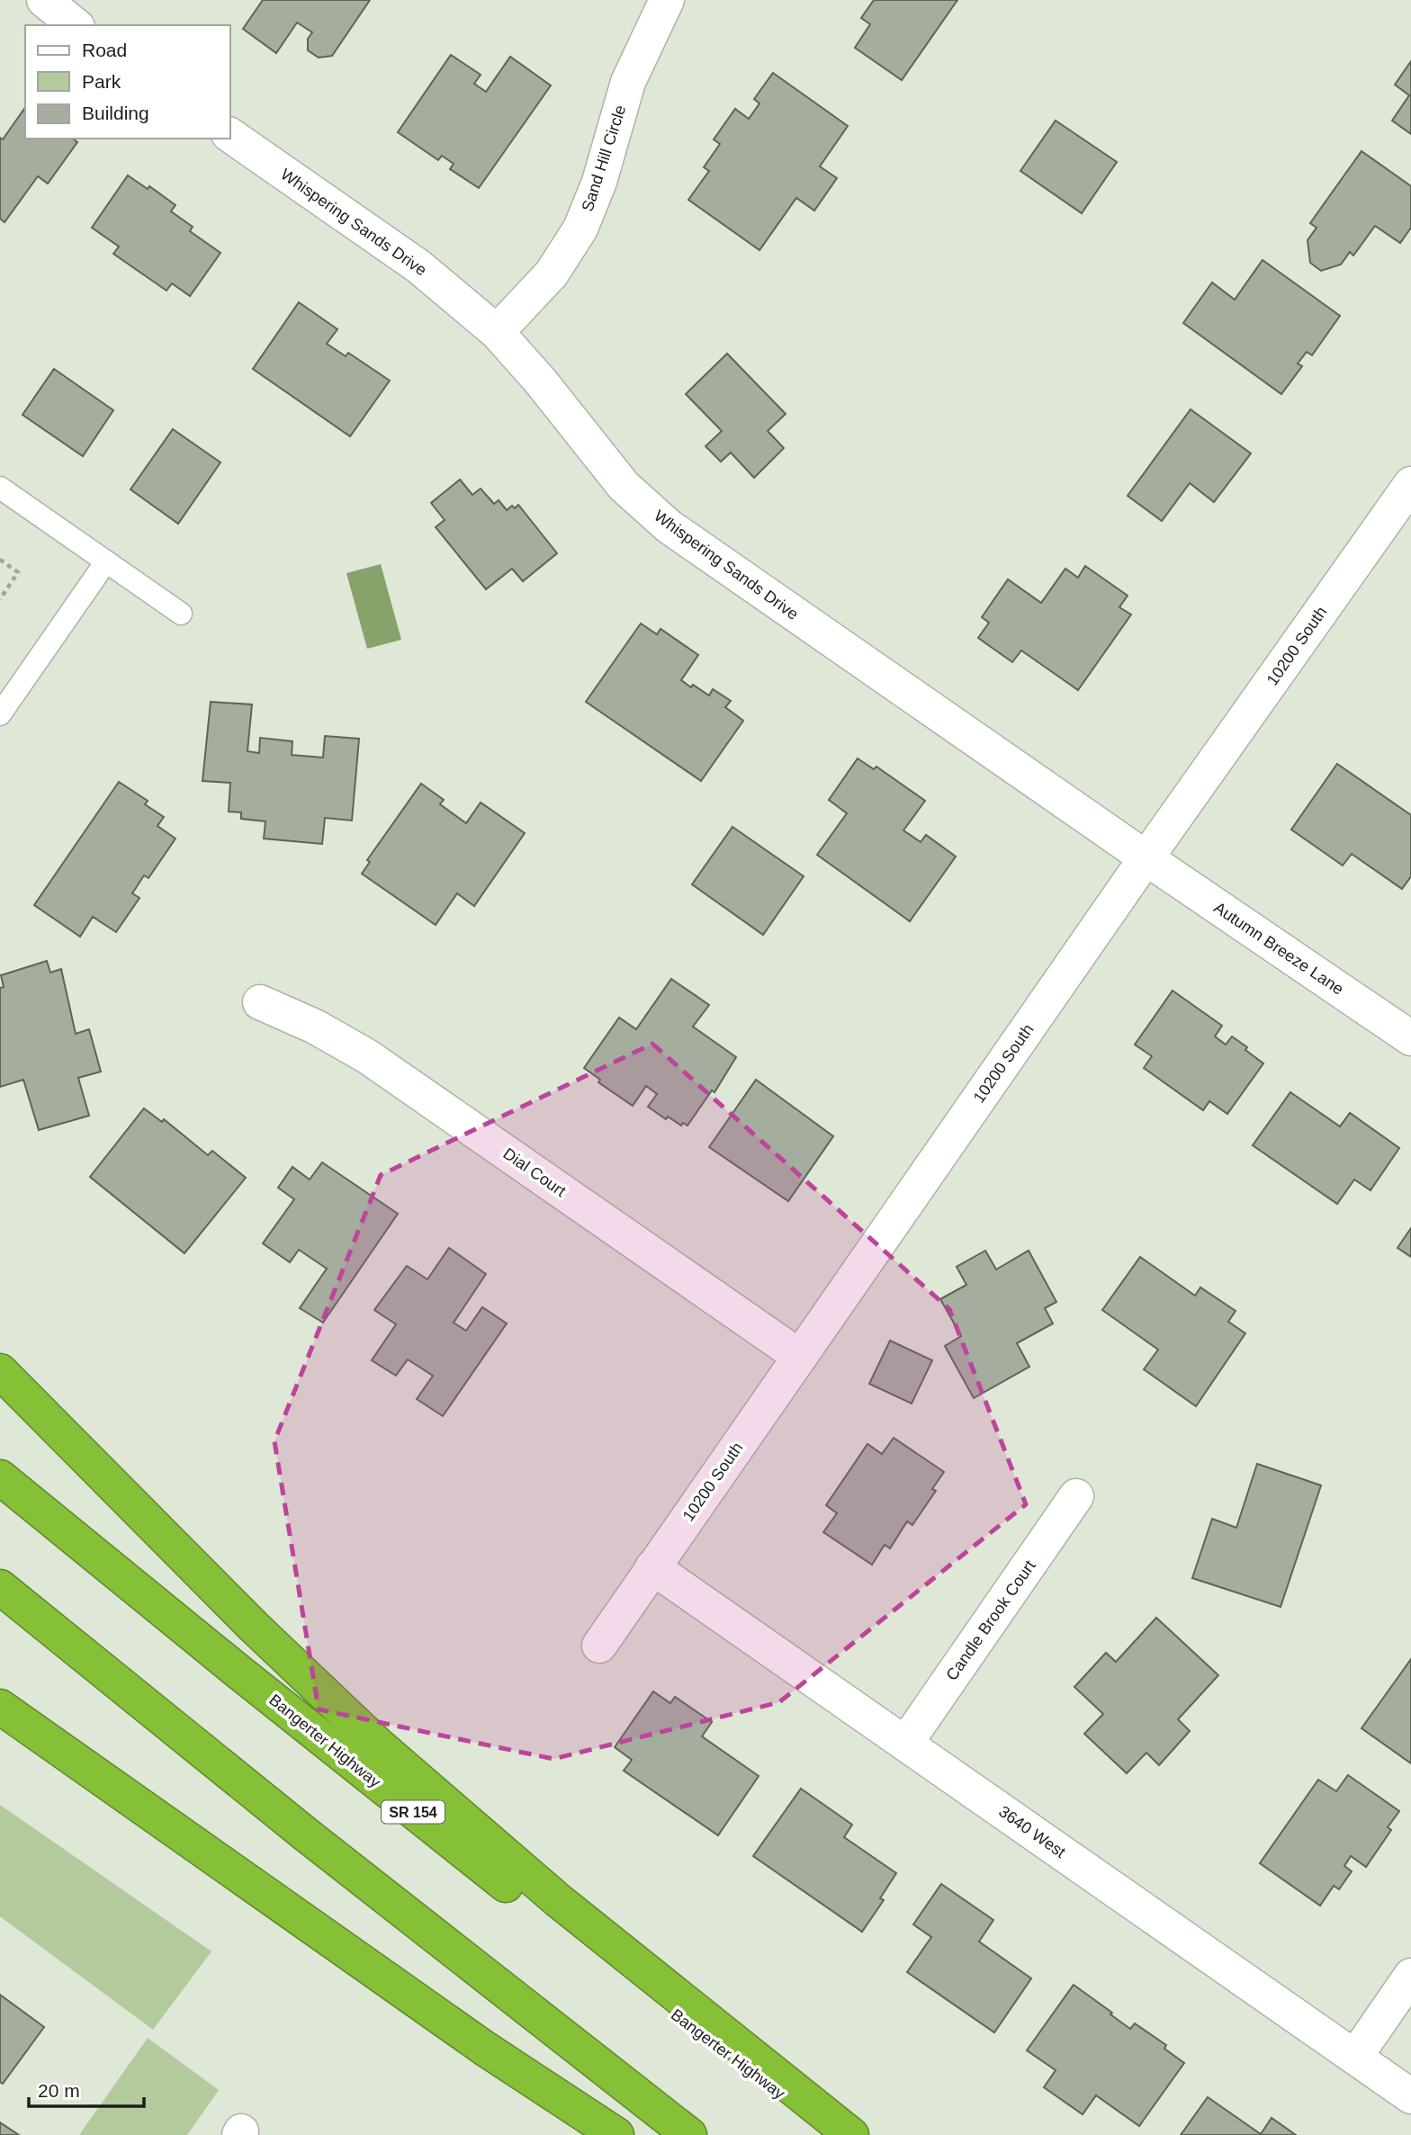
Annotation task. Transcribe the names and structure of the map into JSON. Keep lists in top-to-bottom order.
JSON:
{
  "streets": {
    "highway": ["Bangerter Highway", "SR 154"],
    "street": [
      "Sand Hill Circle",
      "Whispering Sands Drive",
      "10200 South",
      "Autumn Breeze Lane",
      "Dial Court",
      "Candle Brook Court",
      "3640 West"
    ]
  },
  "crossings": [
    ["Sand Hill Circle", "Whispering Sands Drive"],
    ["Whispering Sands Drive", "10200 South"],
    ["Whispering Sands Drive", "Autumn Breeze Lane"],
    ["10200 South", "Autumn Breeze Lane"],
    ["10200 South", "Dial Court"],
    ["10200 South", "3640 West"],
    ["Candle Brook Court", "3640 West"]
  ],
  "legend": ["Road", "Park", "Building"],
  "scale_bar": "20 m"
}
